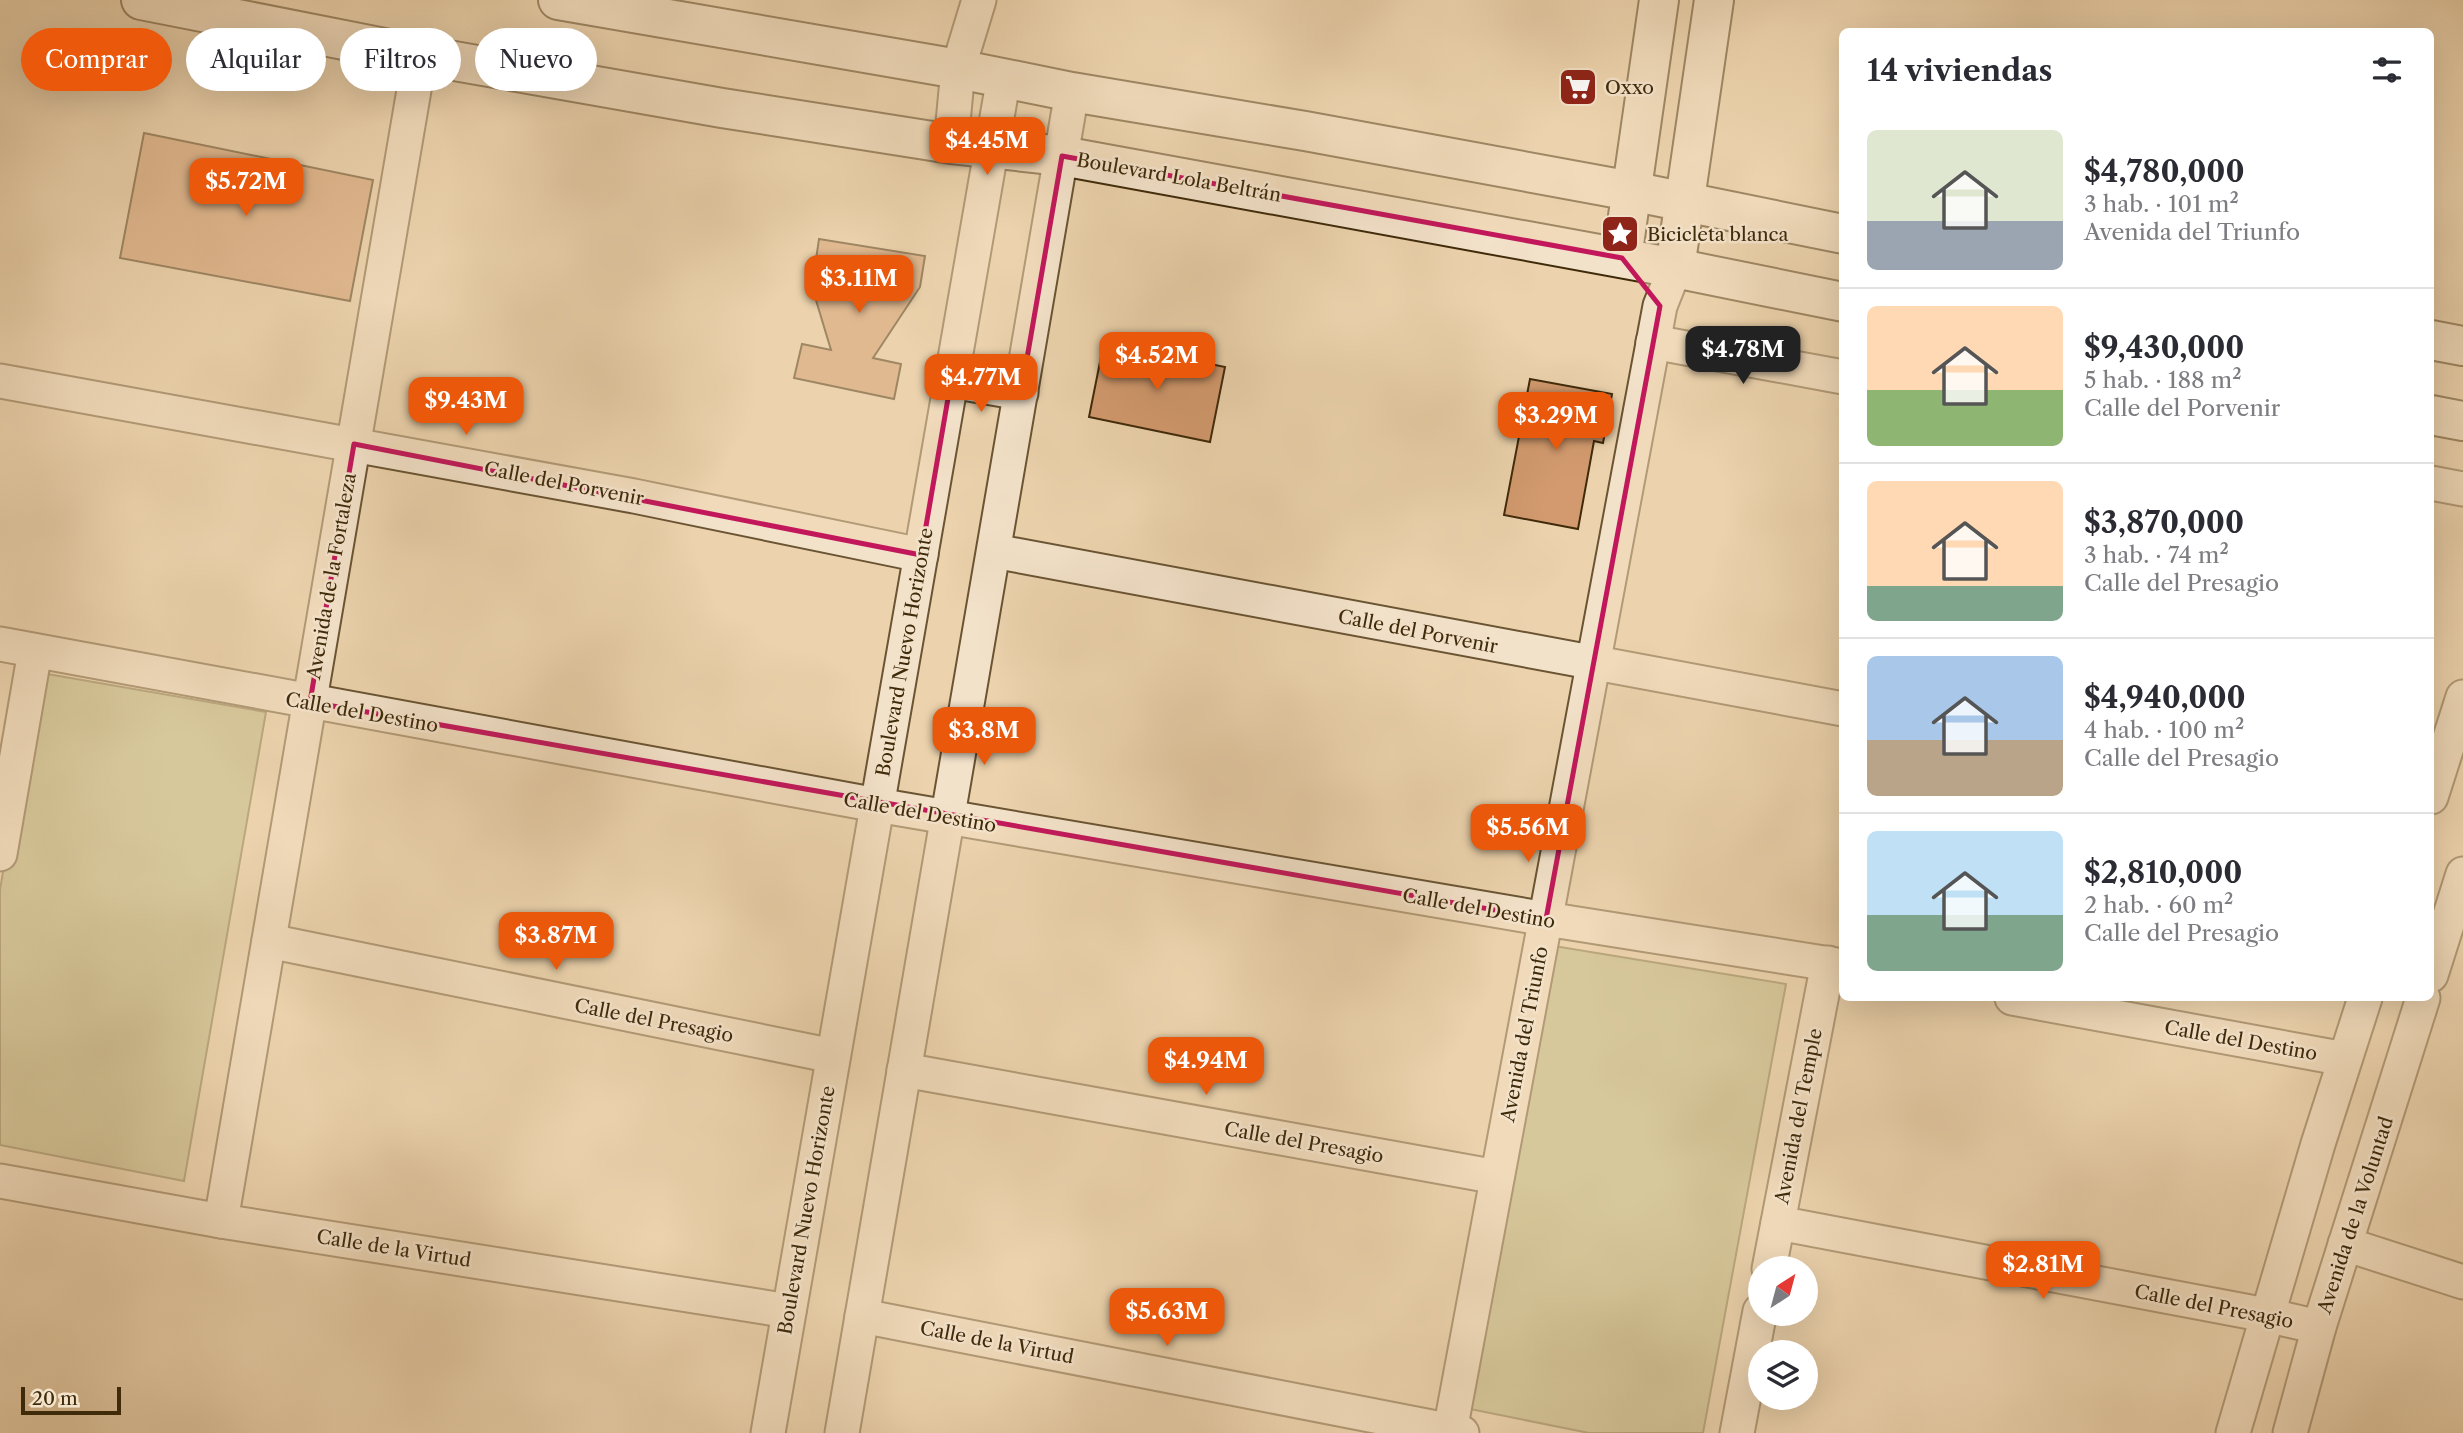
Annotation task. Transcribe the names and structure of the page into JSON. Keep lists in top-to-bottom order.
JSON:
{
  "streets": {
    "main road": ["Boulevard Lola Beltrán"],
    "street": [
      "Calle del Porvenir",
      "Avenida de la Fortaleza",
      "Boulevard Nuevo Horizonte",
      "Calle del Destino",
      "Calle del Presagio",
      "Avenida del Triunfo",
      "Avenida del Temple",
      "Avenida de la Voluntad",
      "Calle de la Virtud"
    ]
  },
  "crossings": [
    ["Boulevard Lola Beltrán", "Boulevard Nuevo Horizonte"],
    ["Boulevard Lola Beltrán", "Avenida del Triunfo"],
    ["Calle del Porvenir", "Avenida de la Fortaleza"],
    ["Calle del Porvenir", "Boulevard Nuevo Horizonte"],
    ["Calle del Porvenir", "Avenida del Triunfo"],
    ["Avenida de la Fortaleza", "Calle del Destino"],
    ["Avenida de la Fortaleza", "Calle del Presagio"],
    ["Avenida de la Fortaleza", "Calle de la Virtud"],
    ["Boulevard Nuevo Horizonte", "Calle del Destino"],
    ["Boulevard Nuevo Horizonte", "Calle del Presagio"],
    ["Boulevard Nuevo Horizonte", "Calle de la Virtud"],
    ["Calle del Destino", "Avenida del Triunfo"],
    ["Calle del Destino", "Avenida del Temple"],
    ["Calle del Presagio", "Avenida del Triunfo"],
    ["Calle del Presagio", "Avenida del Temple"],
    ["Calle del Presagio", "Avenida de la Voluntad"],
    ["Avenida del Triunfo", "Calle de la Virtud"]
  ],
  "places": {
    "supermarket": ["Oxxo"],
    "place": ["Bicicleta blanca"]
  },
  "scale_bar": "20 m",
  "north": "top right",
  "page": {
    "chip": [
      "Comprar",
      "Alquilar",
      "Filtros",
      "Nuevo"
    ],
    "heading": "14 viviendas",
    "list": [
      {
        "name": "$4,780,000",
        "note": "3 hab. · 101 m² · Avenida del Triunfo"
      },
      {
        "name": "$9,430,000",
        "note": "5 hab. · 188 m² · Calle del Porvenir"
      },
      {
        "name": "$3,870,000",
        "note": "3 hab. · 74 m² · Calle del Presagio"
      },
      {
        "name": "$4,940,000",
        "note": "4 hab. · 100 m² · Calle del Presagio"
      },
      {
        "name": "$2,810,000",
        "note": "2 hab. · 60 m² · Calle del Presagio"
      }
    ],
    "price": [
      "$4.45M",
      "$5.72M",
      "$3.11M",
      "$4.78M",
      "$4.52M",
      "$4.77M",
      "$9.43M",
      "$3.29M",
      "$3.8M",
      "$5.56M",
      "$3.87M",
      "$4.94M",
      "$2.81M",
      "$5.63M"
    ],
    "scale": "20 m"
  }
}
